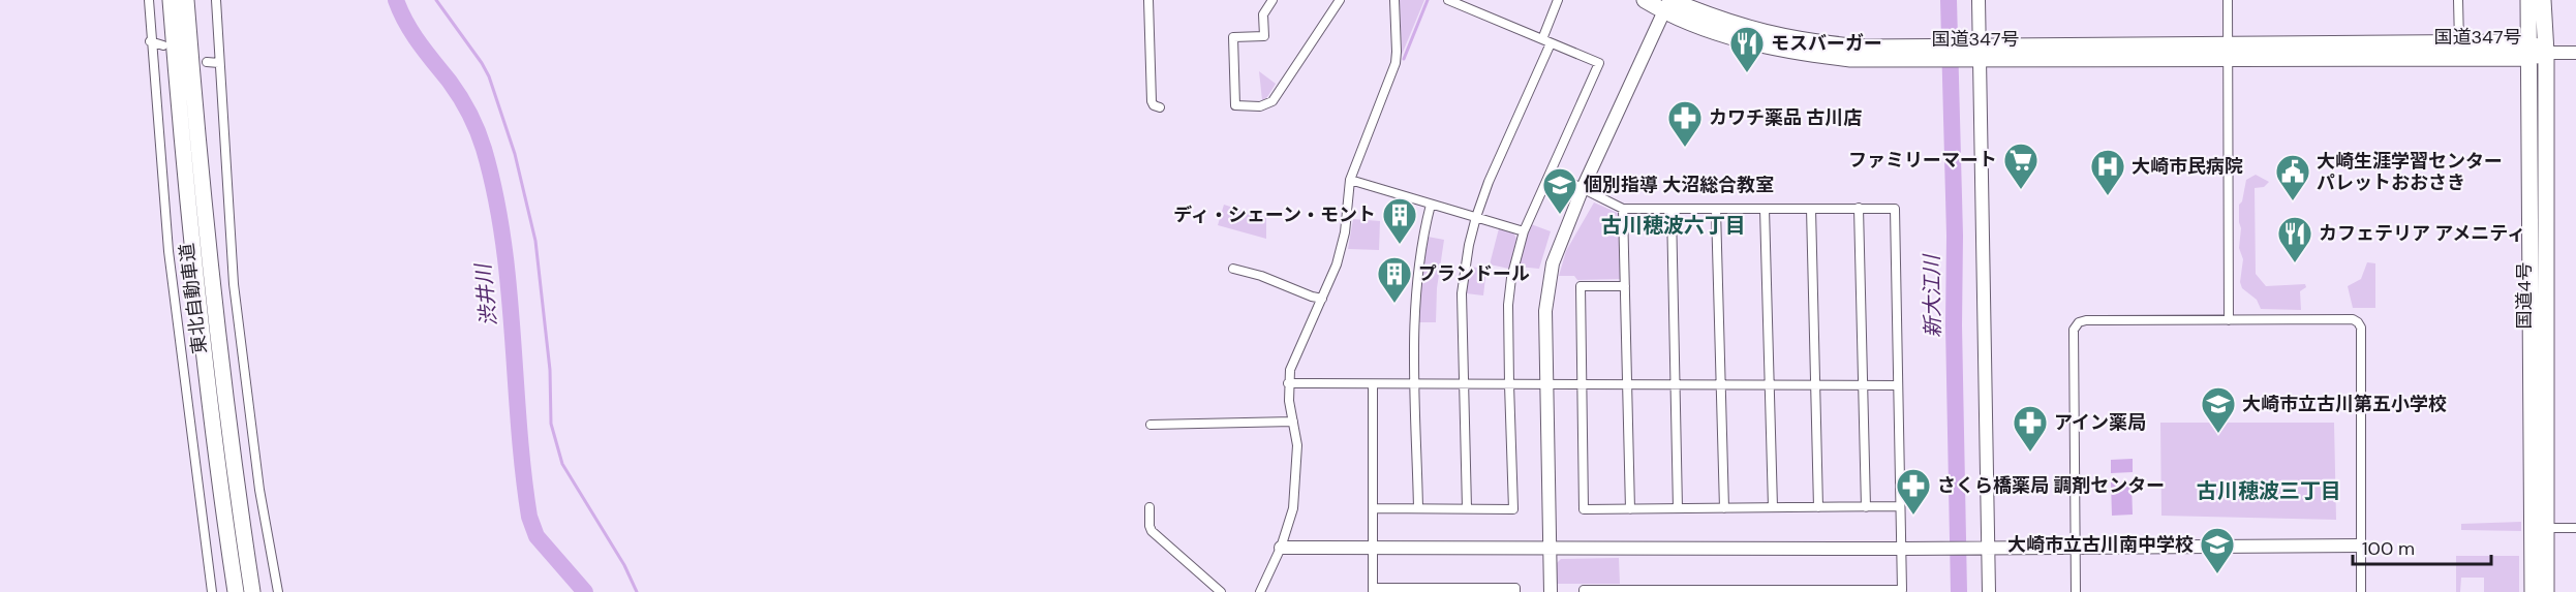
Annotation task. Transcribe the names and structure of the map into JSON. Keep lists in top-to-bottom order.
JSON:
{
  "streets": {
    "highway": ["国道347号", "国道4号", "東北自動車道"]
  },
  "crossings": [
    ["国道347号", "国道4号"]
  ],
  "districts": ["古川穂波六丁目", "古川穂波三丁目"],
  "water": ["渋井川", "新大江川"],
  "places": {
    "restaurant": ["モスバーガー", "カフェテリア アメニティ"],
    "pharmacy": ["カワチ薬品 古川店", "アイン薬局", "さくら橋薬局 調剤センター"],
    "supermarket": ["ファミリーマート"],
    "hospital": ["大崎市民病院"],
    "public building": ["大崎生涯学習センター パレットおおさき"],
    "school or university": ["個別指導 大沼総合教室", "大崎市立古川第五小学校", "大崎市立古川南中学校"],
    "building": ["ディ・シェーン・モント", "プランドール"]
  },
  "scale_bar": "100 m"
}
